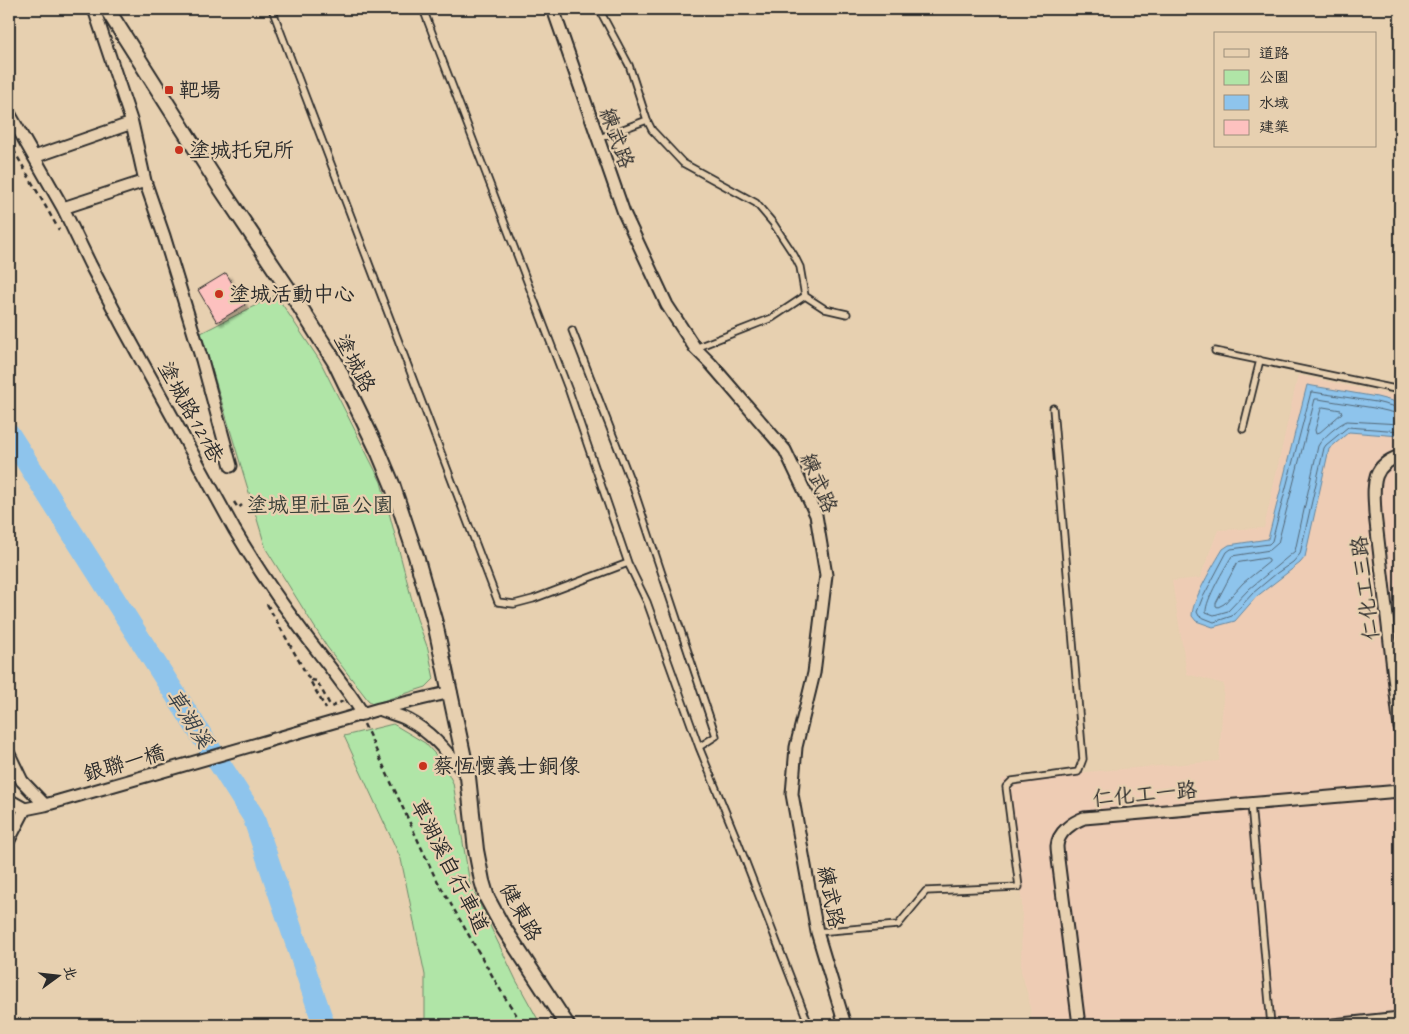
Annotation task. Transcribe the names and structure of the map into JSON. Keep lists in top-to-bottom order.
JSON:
{
  "streets": {
    "street": [
      "練武路",
      "塗城路",
      "塗城路121巷",
      "仁化工三路",
      "銀聯一橋",
      "仁化工一路",
      "健東路"
    ],
    "path": ["草湖溪自行車道"]
  },
  "crossings": [
    ["塗城路", "健東路"],
    ["塗城路121巷", "銀聯一橋"],
    ["塗城路121巷", "草湖溪自行車道"],
    ["銀聯一橋", "草湖溪自行車道"]
  ],
  "water": ["草湖溪"],
  "parks": ["塗城里社區公園"],
  "places": {
    "transit": ["靶場"],
    "other": ["塗城托兒所", "塗城活動中心", "蔡恆懷義士銅像"]
  },
  "legend": [
    "道路",
    "公園",
    "水域",
    "建築"
  ],
  "north": "right"
}
